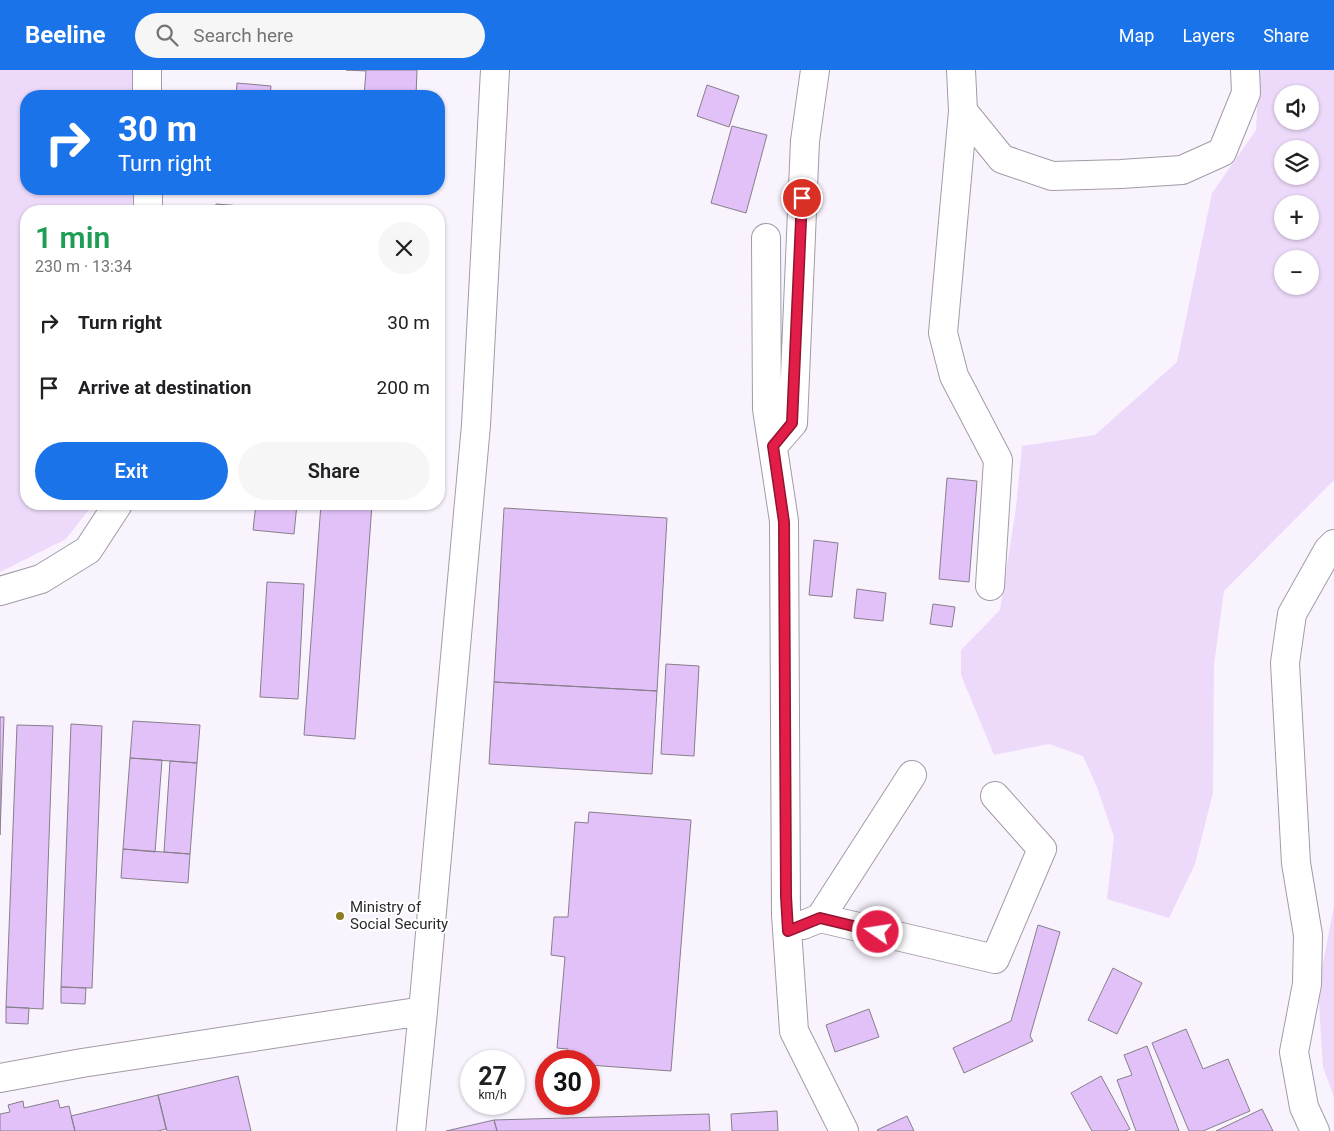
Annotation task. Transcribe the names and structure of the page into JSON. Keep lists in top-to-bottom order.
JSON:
{
  "places": ["Ministry of Social Security"],
  "page": {
    "header": "Beeline",
    "search": "Search here",
    "nav": ["Map", "Layers", "Share"],
    "map_buttons": ["+", "−"],
    "turn": ["30 m", "Turn right"],
    "heading": ["1 min", "230 m · 13:34"],
    "list": [
      {
        "name": "Turn right",
        "value": "30 m"
      },
      {
        "name": "Arrive at destination",
        "value": "200 m"
      }
    ],
    "buttons": ["Exit", "Share"],
    "speed": "27 km/h",
    "limit": "30"
  }
}
